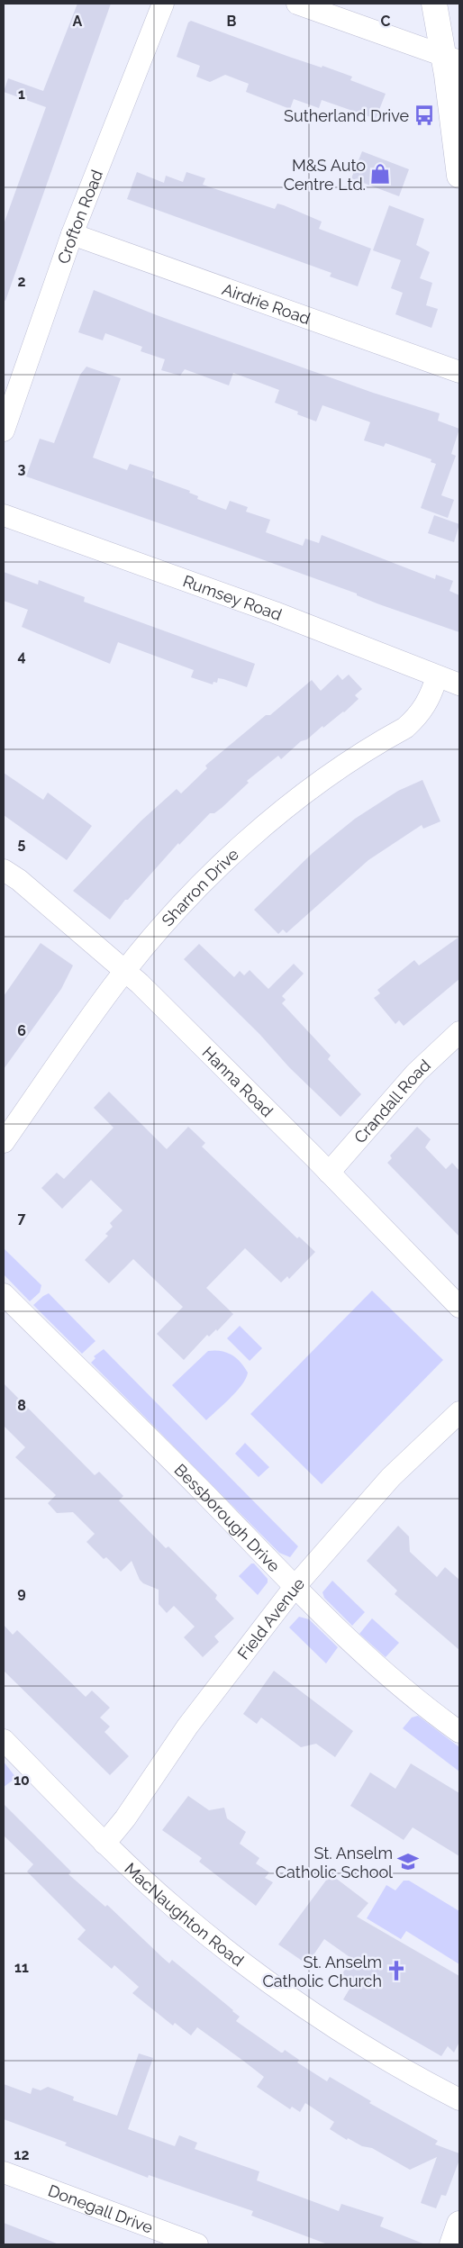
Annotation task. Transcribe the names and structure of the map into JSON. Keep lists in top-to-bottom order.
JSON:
{
  "streets": {
    "street": [
      "Crofton Road",
      "Airdrie Road",
      "Rumsey Road",
      "Sharron Drive",
      "Hanna Road",
      "Crandall Road",
      "Bessborough Drive",
      "Field Avenue",
      "MacNaughton Road",
      "Donegall Drive"
    ]
  },
  "crossings": [
    ["Crofton Road", "Airdrie Road"],
    ["Rumsey Road", "Sharron Drive"],
    ["Sharron Drive", "Hanna Road"],
    ["Hanna Road", "Crandall Road"],
    ["Bessborough Drive", "Field Avenue"],
    ["Field Avenue", "MacNaughton Road"]
  ],
  "places": {
    "bus stop": ["Sutherland Drive"],
    "shop": ["M&S Auto Centre Ltd."],
    "school or university": ["St. Anselm Catholic School"],
    "church": ["St. Anselm Catholic Church"]
  },
  "grid": {
    "columns": ["A", "B", "C"],
    "rows": [
      "1",
      "2",
      "3",
      "4",
      "5",
      "6",
      "7",
      "8",
      "9",
      "10",
      "11",
      "12"
    ]
  }
}
